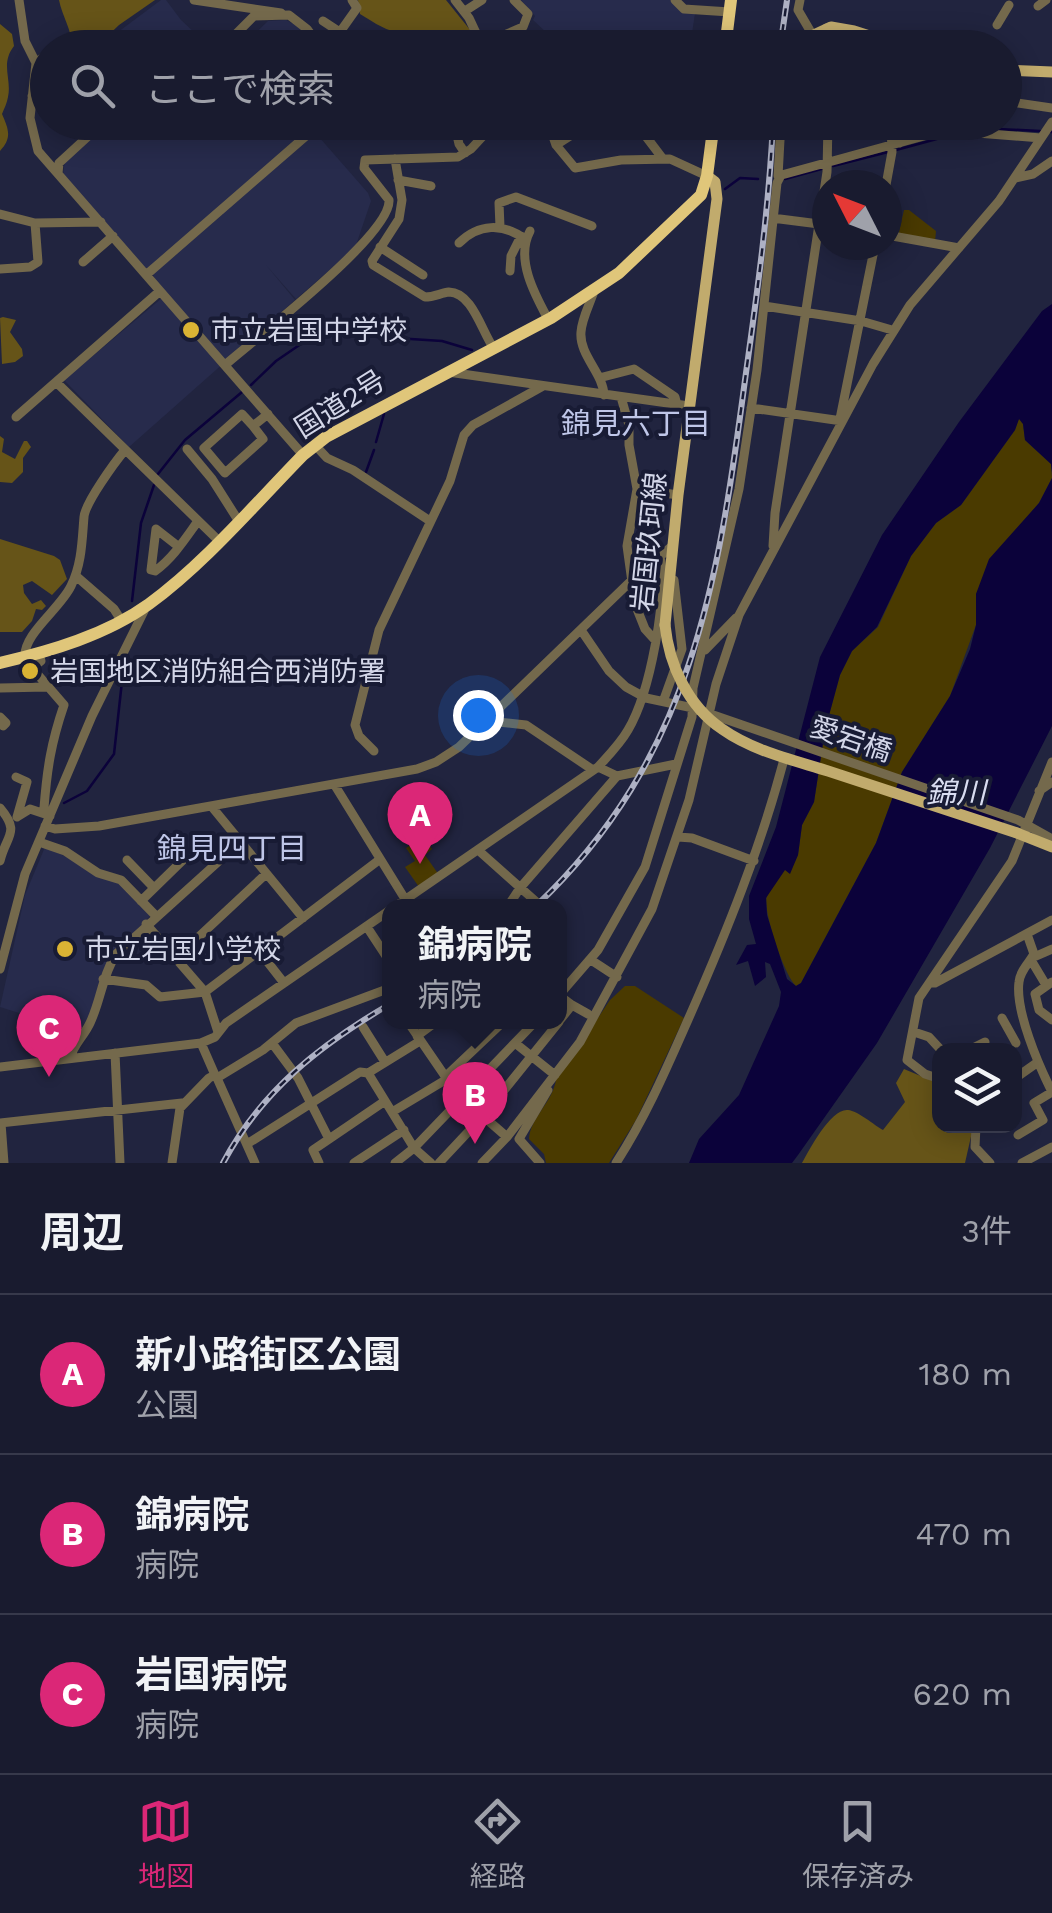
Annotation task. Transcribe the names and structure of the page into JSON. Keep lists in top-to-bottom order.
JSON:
{
  "streets": {
    "highway": ["国道2号"],
    "main road": ["岩国玖珂線"],
    "street": ["愛宕橋"]
  },
  "crossings": [
    ["国道2号", "岩国玖珂線"],
    ["岩国玖珂線", "愛宕橋"]
  ],
  "districts": ["錦見六丁目", "錦見四丁目"],
  "water": ["錦川"],
  "places": ["市立岩国中学校", "岩国地区消防組合西消防署", "市立岩国小学校"],
  "north": "top left",
  "page": {
    "search": "ここで検索",
    "pins": ["A", "C", "B"],
    "popup": ["錦病院", "病院"],
    "heading": ["周辺", "3件"],
    "list": [
      {
        "mark": "A",
        "name": "新小路街区公園",
        "note": "公園",
        "value": "180 m"
      },
      {
        "mark": "B",
        "name": "錦病院",
        "note": "病院",
        "value": "470 m"
      },
      {
        "mark": "C",
        "name": "岩国病院",
        "note": "病院",
        "value": "620 m"
      }
    ],
    "nav": ["地図", "経路", "保存済み"]
  }
}
